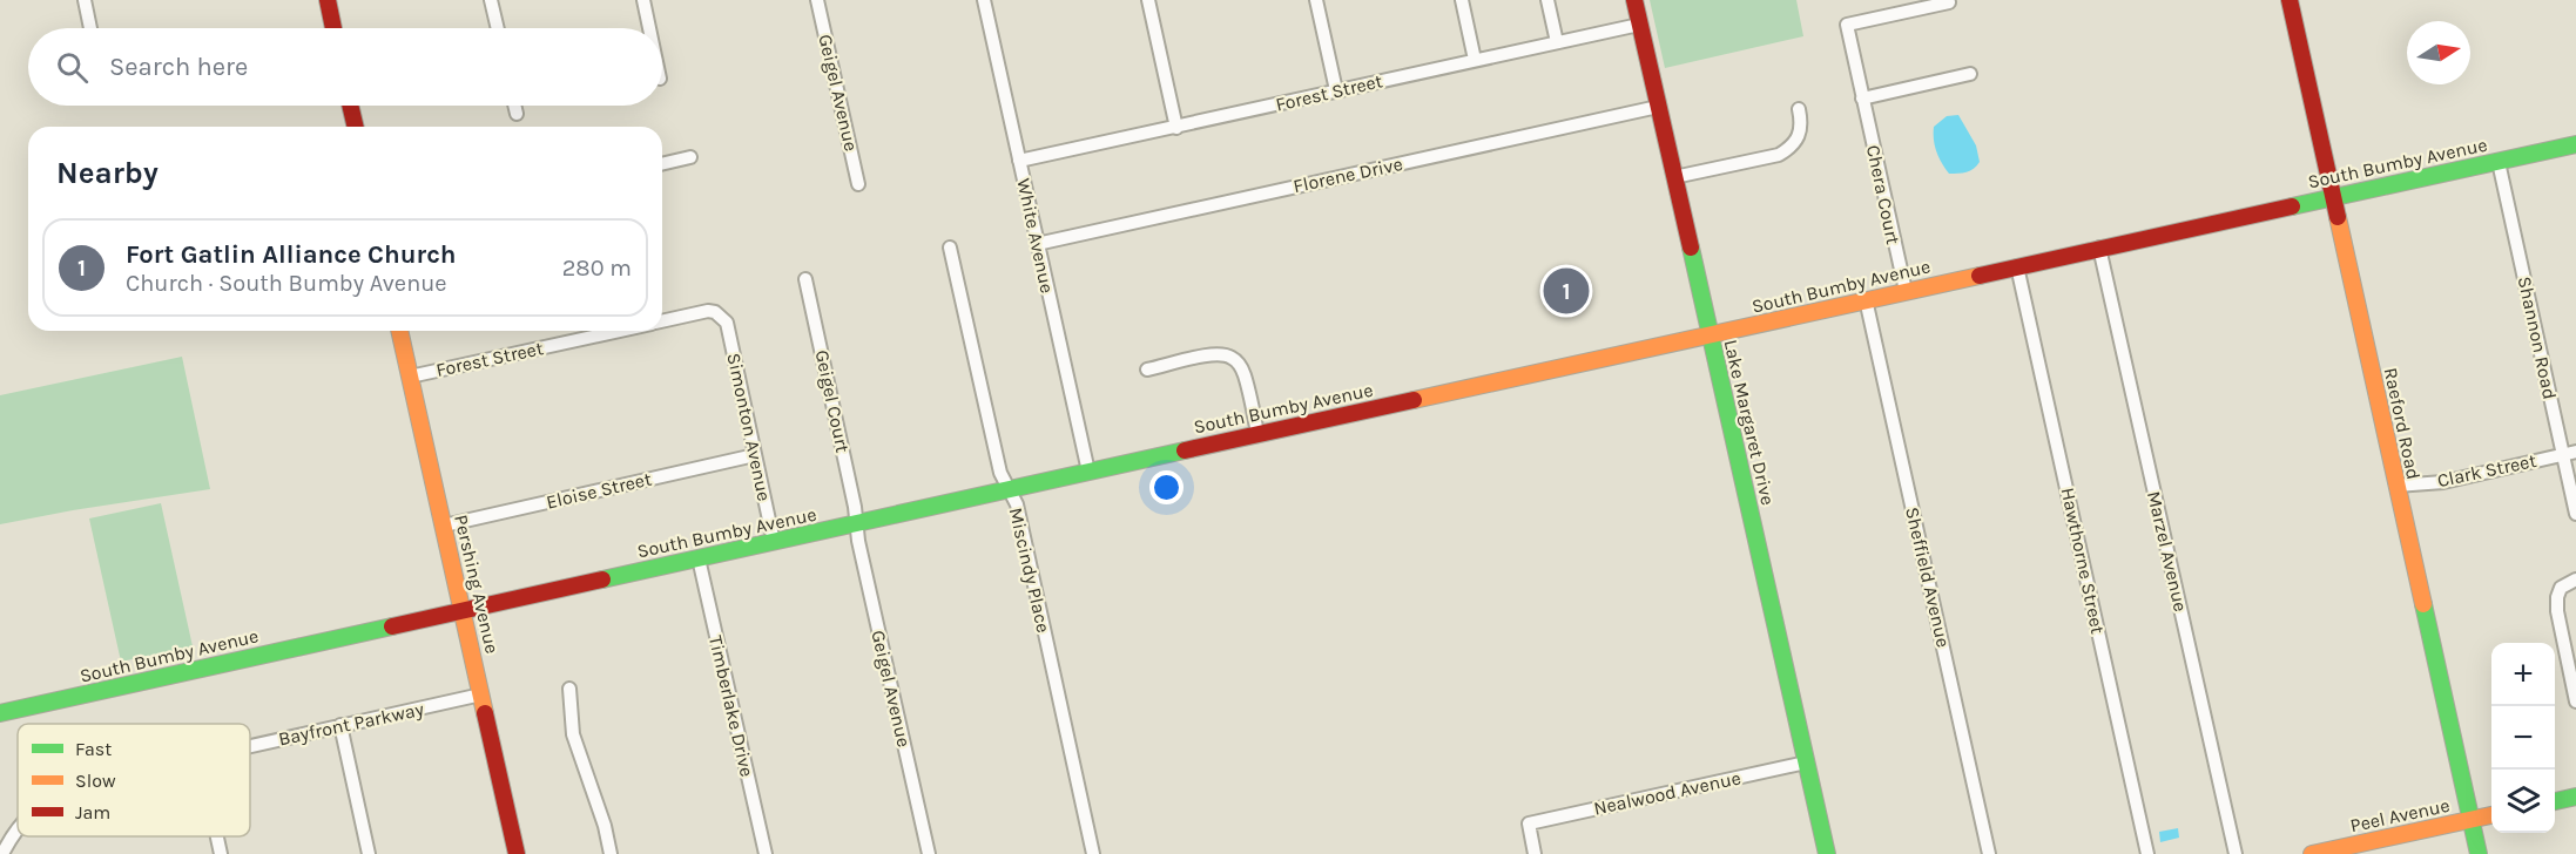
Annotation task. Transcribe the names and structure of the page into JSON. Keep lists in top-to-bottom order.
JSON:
{
  "streets": {
    "street": [
      "Geigel Avenue",
      "Forest Street",
      "South Bumby Avenue",
      "Florene Drive",
      "Chera Court",
      "White Avenue",
      "Shannon Road",
      "Geigel Court",
      "Lake Margaret Drive",
      "Raeford Road",
      "Simonton Avenue",
      "Clark Street",
      "Eloise Street",
      "Marzel Avenue",
      "Hawthorne Street",
      "Miscindy Place",
      "Sheffield Avenue",
      "Pershing Avenue",
      "Timberlake Drive",
      "Bayfront Parkway",
      "Nealwood Avenue",
      "Peel Avenue"
    ]
  },
  "crossings": [
    ["Geigel Avenue", "South Bumby Avenue"],
    ["Geigel Avenue", "Geigel Court"],
    ["Forest Street", "White Avenue"],
    ["Forest Street", "Lake Margaret Drive"],
    ["Forest Street", "Simonton Avenue"],
    ["Forest Street", "Pershing Avenue"],
    ["South Bumby Avenue", "Chera Court"],
    ["South Bumby Avenue", "White Avenue"],
    ["South Bumby Avenue", "Shannon Road"],
    ["South Bumby Avenue", "Geigel Court"],
    ["South Bumby Avenue", "Lake Margaret Drive"],
    ["South Bumby Avenue", "Raeford Road"],
    ["South Bumby Avenue", "Simonton Avenue"],
    ["South Bumby Avenue", "Marzel Avenue"],
    ["South Bumby Avenue", "Hawthorne Street"],
    ["South Bumby Avenue", "Miscindy Place"],
    ["South Bumby Avenue", "Sheffield Avenue"],
    ["South Bumby Avenue", "Pershing Avenue"],
    ["South Bumby Avenue", "Timberlake Drive"],
    ["Florene Drive", "White Avenue"],
    ["Florene Drive", "Lake Margaret Drive"],
    ["Shannon Road", "Clark Street"],
    ["Lake Margaret Drive", "Nealwood Avenue"],
    ["Raeford Road", "Clark Street"],
    ["Raeford Road", "Peel Avenue"],
    ["Simonton Avenue", "Eloise Street"],
    ["Eloise Street", "Pershing Avenue"],
    ["Pershing Avenue", "Bayfront Parkway"]
  ],
  "legend": ["Fast", "Slow", "Jam"],
  "north": "right",
  "page": {
    "search": "Search here",
    "heading": "Nearby",
    "list": [
      {
        "mark": "1",
        "name": "Fort Gatlin Alliance Church",
        "note": "Church · South Bumby Avenue",
        "value": "280 m"
      }
    ],
    "pins": "1",
    "map_buttons": ["+", "−"]
  }
}
